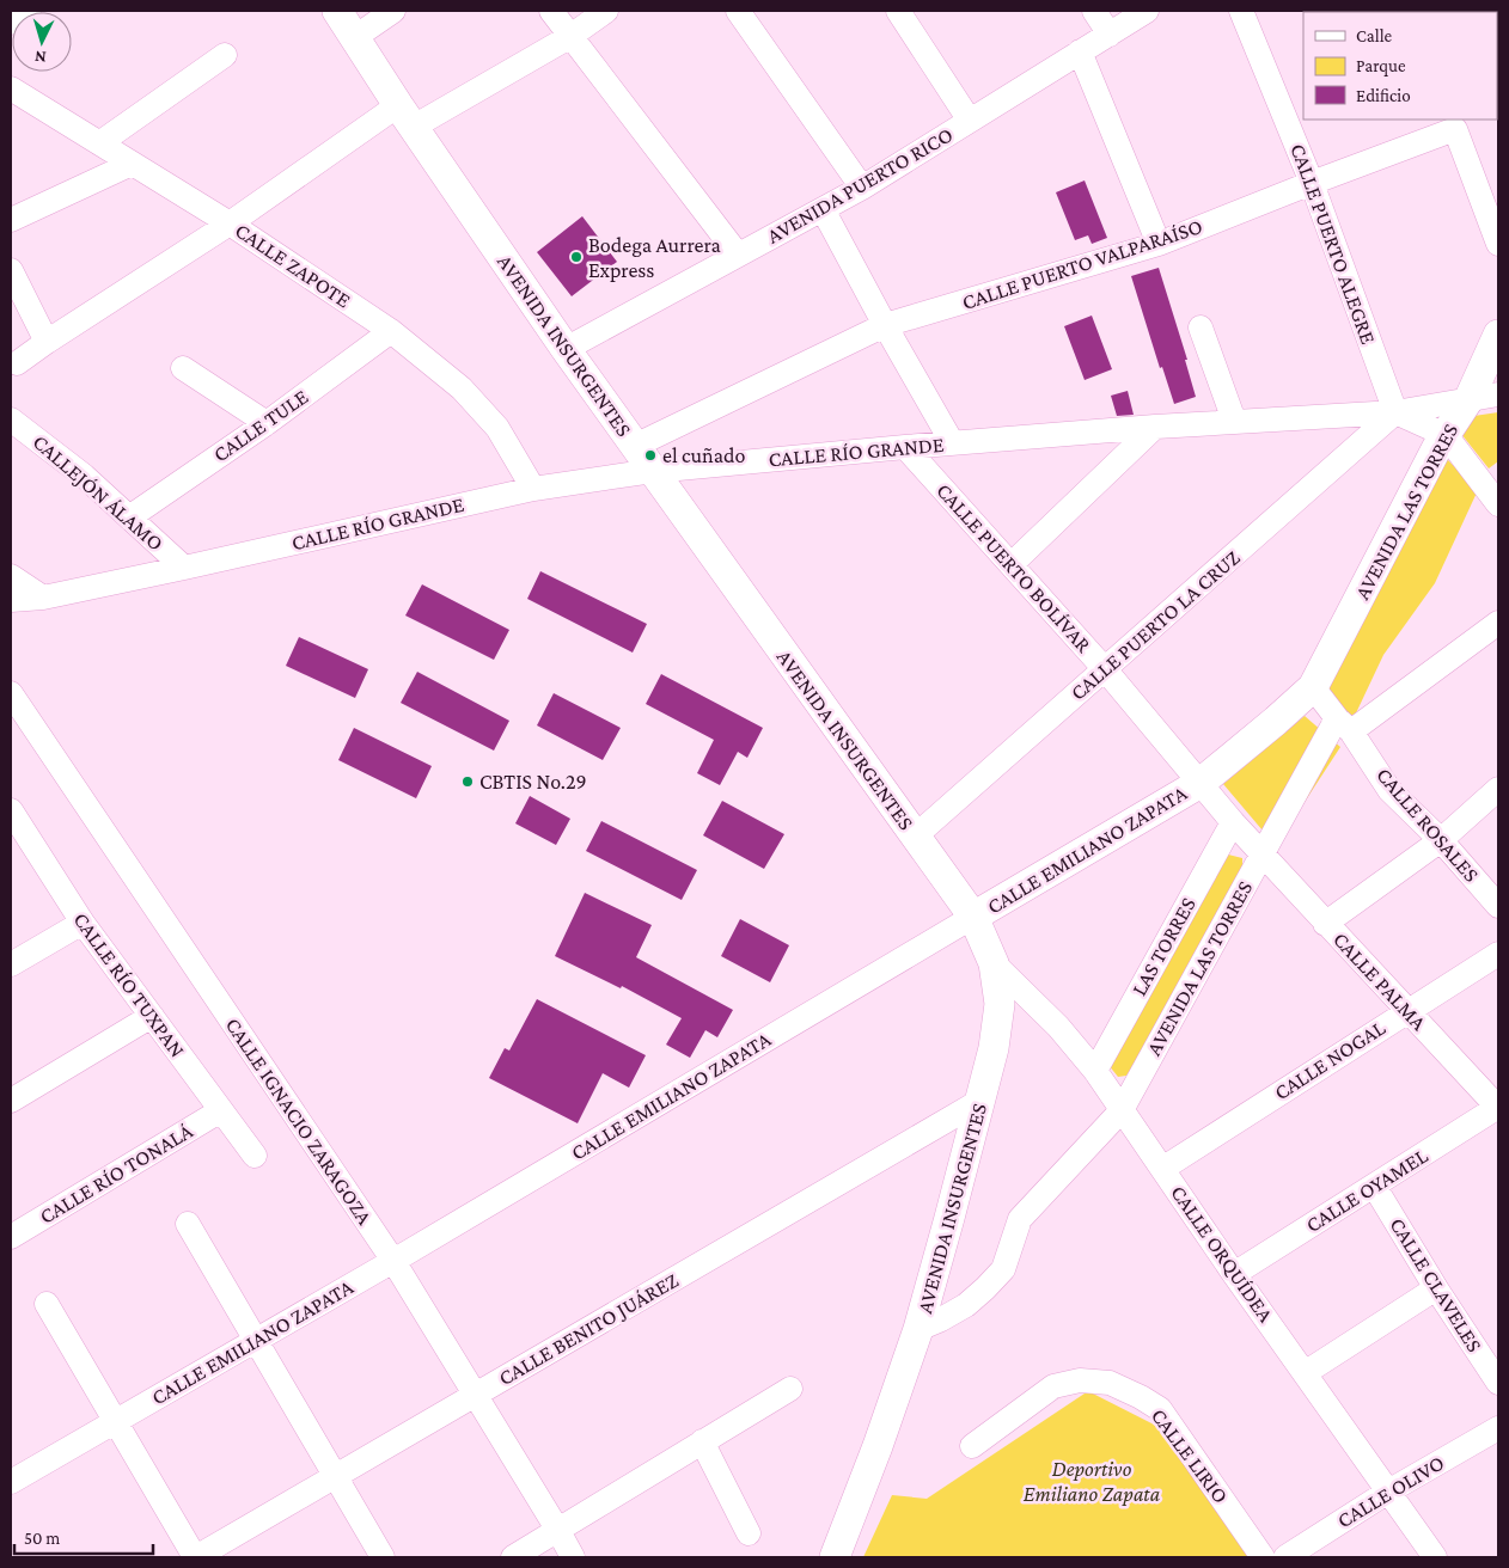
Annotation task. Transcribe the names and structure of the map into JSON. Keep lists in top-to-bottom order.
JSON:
{
  "streets": {
    "main road": ["AVENIDA INSURGENTES", "AVENIDA LAS TORRES", "CALLE EMILIANO ZAPATA"],
    "street": [
      "AVENIDA PUERTO RICO",
      "CALLE PUERTO ALEGRE",
      "CALLE PUERTO VALPARAÍSO",
      "CALLE ZAPOTE",
      "CALLE TULE",
      "CALLE RÍO GRANDE",
      "CALLEJÓN ÁLAMO",
      "CALLE PUERTO BOLÍVAR",
      "CALLE PUERTO LA CRUZ",
      "CALLE ROSALES",
      "LAS TORRES",
      "CALLE PALMA",
      "CALLE RÍO TUXPAN",
      "CALLE NOGAL",
      "CALLE IGNACIO ZARAGOZA",
      "CALLE RÍO TONALÁ",
      "CALLE OYAMEL",
      "CALLE ORQUÍDEA",
      "CALLE CLAVELES",
      "CALLE BENITO JUÁREZ",
      "CALLE LIRIO",
      "CALLE OLIVO"
    ]
  },
  "crossings": [
    ["AVENIDA PUERTO RICO", "AVENIDA INSURGENTES"],
    ["CALLE PUERTO ALEGRE", "CALLE PUERTO VALPARAÍSO"],
    ["CALLE PUERTO ALEGRE", "CALLE RÍO GRANDE"],
    ["CALLE PUERTO ALEGRE", "CALLE PUERTO LA CRUZ"],
    ["CALLE PUERTO VALPARAÍSO", "AVENIDA INSURGENTES"],
    ["CALLE ZAPOTE", "CALLE TULE"],
    ["CALLE ZAPOTE", "CALLE RÍO GRANDE"],
    ["AVENIDA INSURGENTES", "CALLE RÍO GRANDE"],
    ["AVENIDA INSURGENTES", "AVENIDA LAS TORRES"],
    ["AVENIDA INSURGENTES", "CALLE PUERTO LA CRUZ"],
    ["AVENIDA INSURGENTES", "CALLE EMILIANO ZAPATA"],
    ["AVENIDA INSURGENTES", "CALLE ORQUÍDEA"],
    ["AVENIDA INSURGENTES", "CALLE BENITO JUÁREZ"],
    ["CALLE TULE", "CALLEJÓN ÁLAMO"],
    ["CALLE RÍO GRANDE", "CALLEJÓN ÁLAMO"],
    ["CALLE RÍO GRANDE", "AVENIDA LAS TORRES"],
    ["CALLE RÍO GRANDE", "CALLE PUERTO BOLÍVAR"],
    ["CALLE RÍO GRANDE", "CALLE PUERTO LA CRUZ"],
    ["AVENIDA LAS TORRES", "CALLE PUERTO BOLÍVAR"],
    ["AVENIDA LAS TORRES", "CALLE ROSALES"],
    ["AVENIDA LAS TORRES", "CALLE EMILIANO ZAPATA"],
    ["AVENIDA LAS TORRES", "CALLE PALMA"],
    ["AVENIDA LAS TORRES", "CALLE ORQUÍDEA"],
    ["CALLE PUERTO BOLÍVAR", "CALLE PUERTO LA CRUZ"],
    ["CALLE PUERTO BOLÍVAR", "CALLE EMILIANO ZAPATA"],
    ["CALLE PUERTO BOLÍVAR", "LAS TORRES"],
    ["CALLE PUERTO BOLÍVAR", "CALLE PALMA"],
    ["CALLE ROSALES", "CALLE EMILIANO ZAPATA"],
    ["CALLE EMILIANO ZAPATA", "CALLE IGNACIO ZARAGOZA"],
    ["LAS TORRES", "CALLE ORQUÍDEA"],
    ["CALLE PALMA", "CALLE NOGAL"],
    ["CALLE PALMA", "CALLE OYAMEL"],
    ["CALLE RÍO TUXPAN", "CALLE RÍO TONALÁ"],
    ["CALLE NOGAL", "CALLE ORQUÍDEA"],
    ["CALLE IGNACIO ZARAGOZA", "CALLE BENITO JUÁREZ"],
    ["CALLE OYAMEL", "CALLE ORQUÍDEA"],
    ["CALLE OYAMEL", "CALLE CLAVELES"],
    ["CALLE ORQUÍDEA", "CALLE OLIVO"]
  ],
  "parks": ["Deportivo Emiliano Zapata"],
  "places": ["Bodega Aurrera Express", "el cuñado", "CBTIS No.29"],
  "legend": ["Calle", "Parque", "Edificio"],
  "scale_bar": "50 m",
  "north": "bottom"
}
